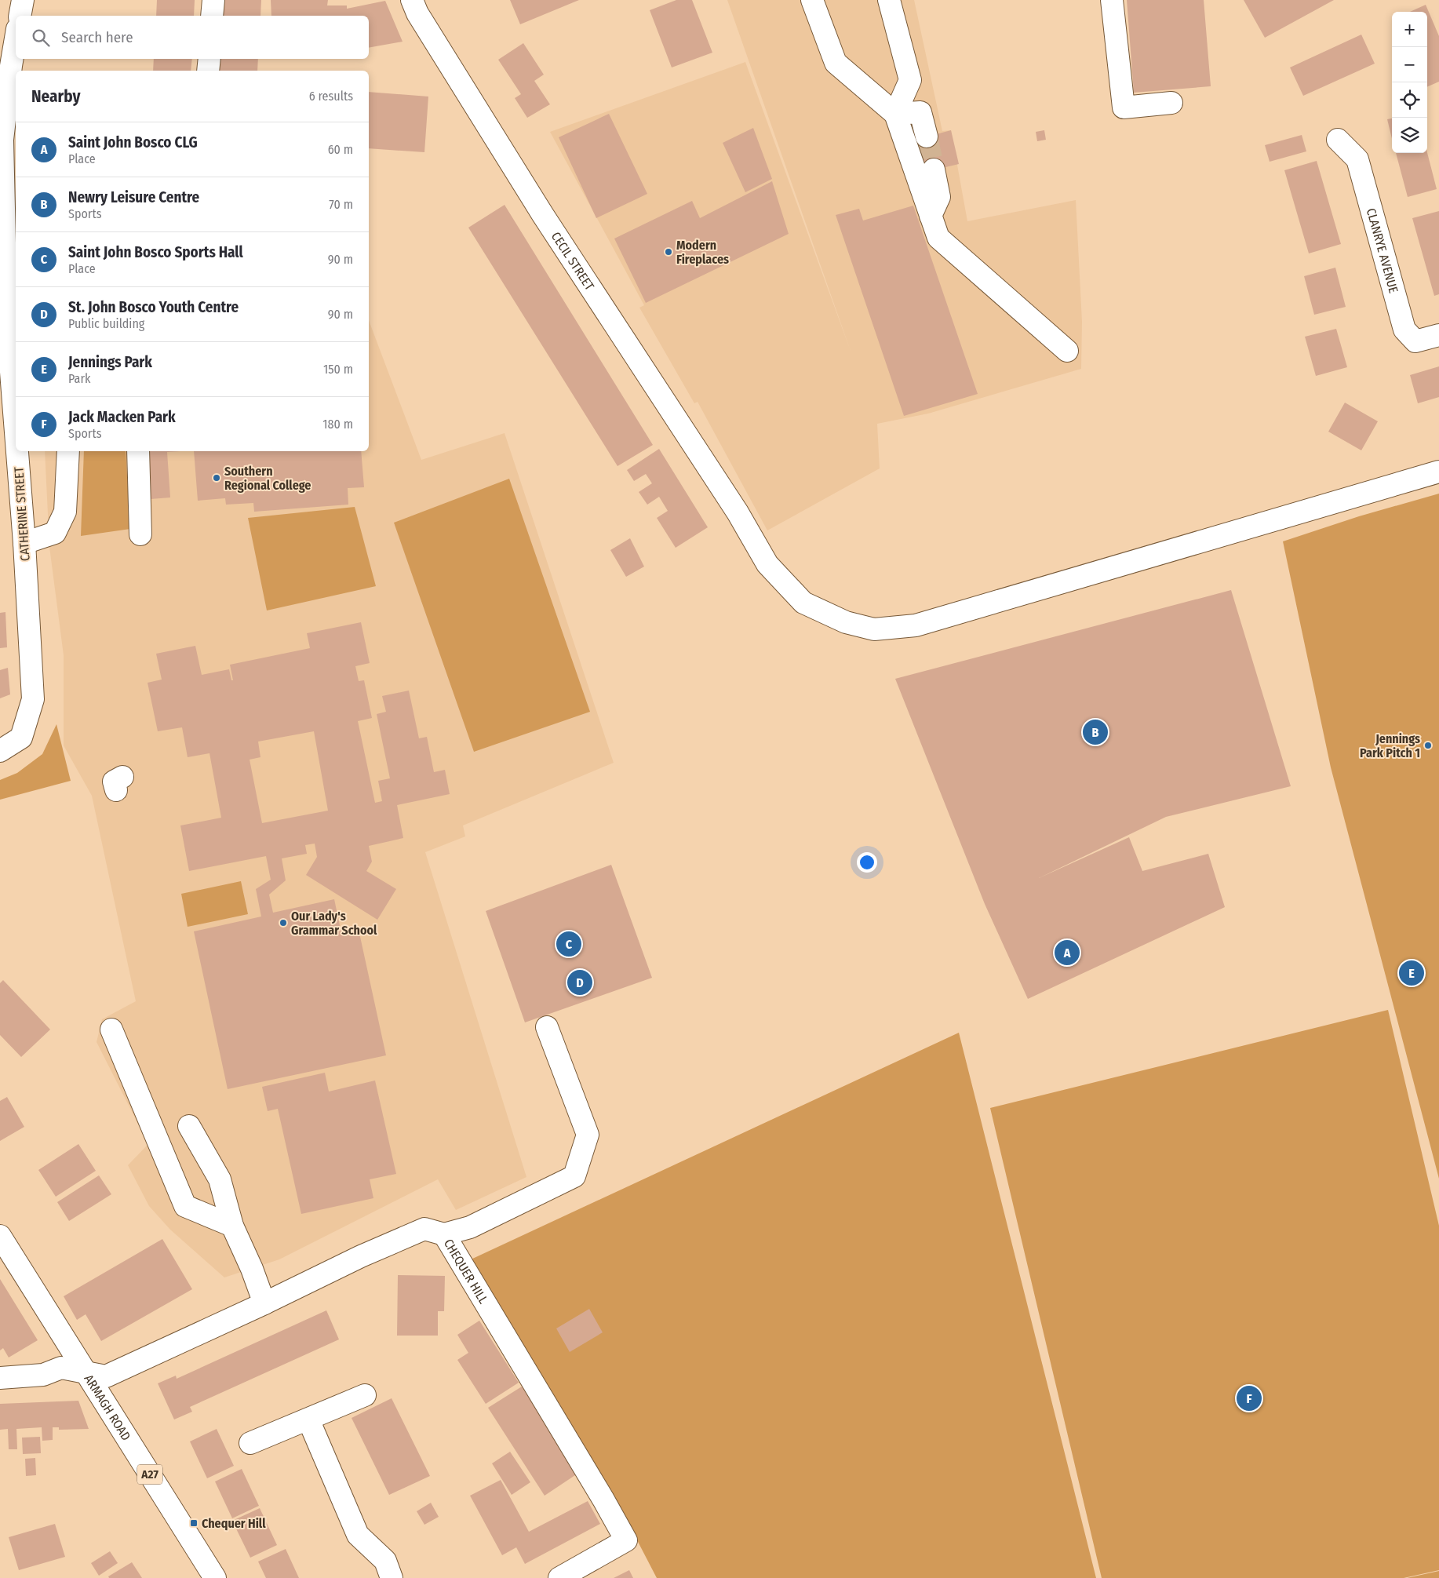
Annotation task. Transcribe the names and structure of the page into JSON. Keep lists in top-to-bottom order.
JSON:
{
  "streets": {
    "street": [
      "CLANRYE AVENUE",
      "CECIL STREET",
      "CATHERINE STREET",
      "CHEQUER HILL",
      "ARMAGH ROAD",
      "A27"
    ]
  },
  "crossings": [
    ["CHEQUER HILL", "ARMAGH ROAD"]
  ],
  "places": {
    "other": [
      "Modern Fireplaces",
      "Southern Regional College",
      "Jennings Park Pitch 1",
      "Our Lady's Grammar School"
    ],
    "transit": ["Chequer Hill"]
  },
  "page": {
    "map_buttons": ["+", "−"],
    "search": "Search here",
    "heading": ["Nearby", "6 results"],
    "list": [
      {
        "mark": "A",
        "name": "Saint John Bosco CLG",
        "note": "Place",
        "value": "60 m"
      },
      {
        "mark": "B",
        "name": "Newry Leisure Centre",
        "note": "Sports",
        "value": "70 m"
      },
      {
        "mark": "C",
        "name": "Saint John Bosco Sports Hall",
        "note": "Place",
        "value": "90 m"
      },
      {
        "mark": "D",
        "name": "St. John Bosco Youth Centre",
        "note": "Public building",
        "value": "90 m"
      },
      {
        "mark": "E",
        "name": "Jennings Park",
        "note": "Park",
        "value": "150 m"
      },
      {
        "mark": "F",
        "name": "Jack Macken Park",
        "note": "Sports",
        "value": "180 m"
      }
    ],
    "pins": [
      "B",
      "C",
      "A",
      "E",
      "D",
      "F"
    ]
  }
}
